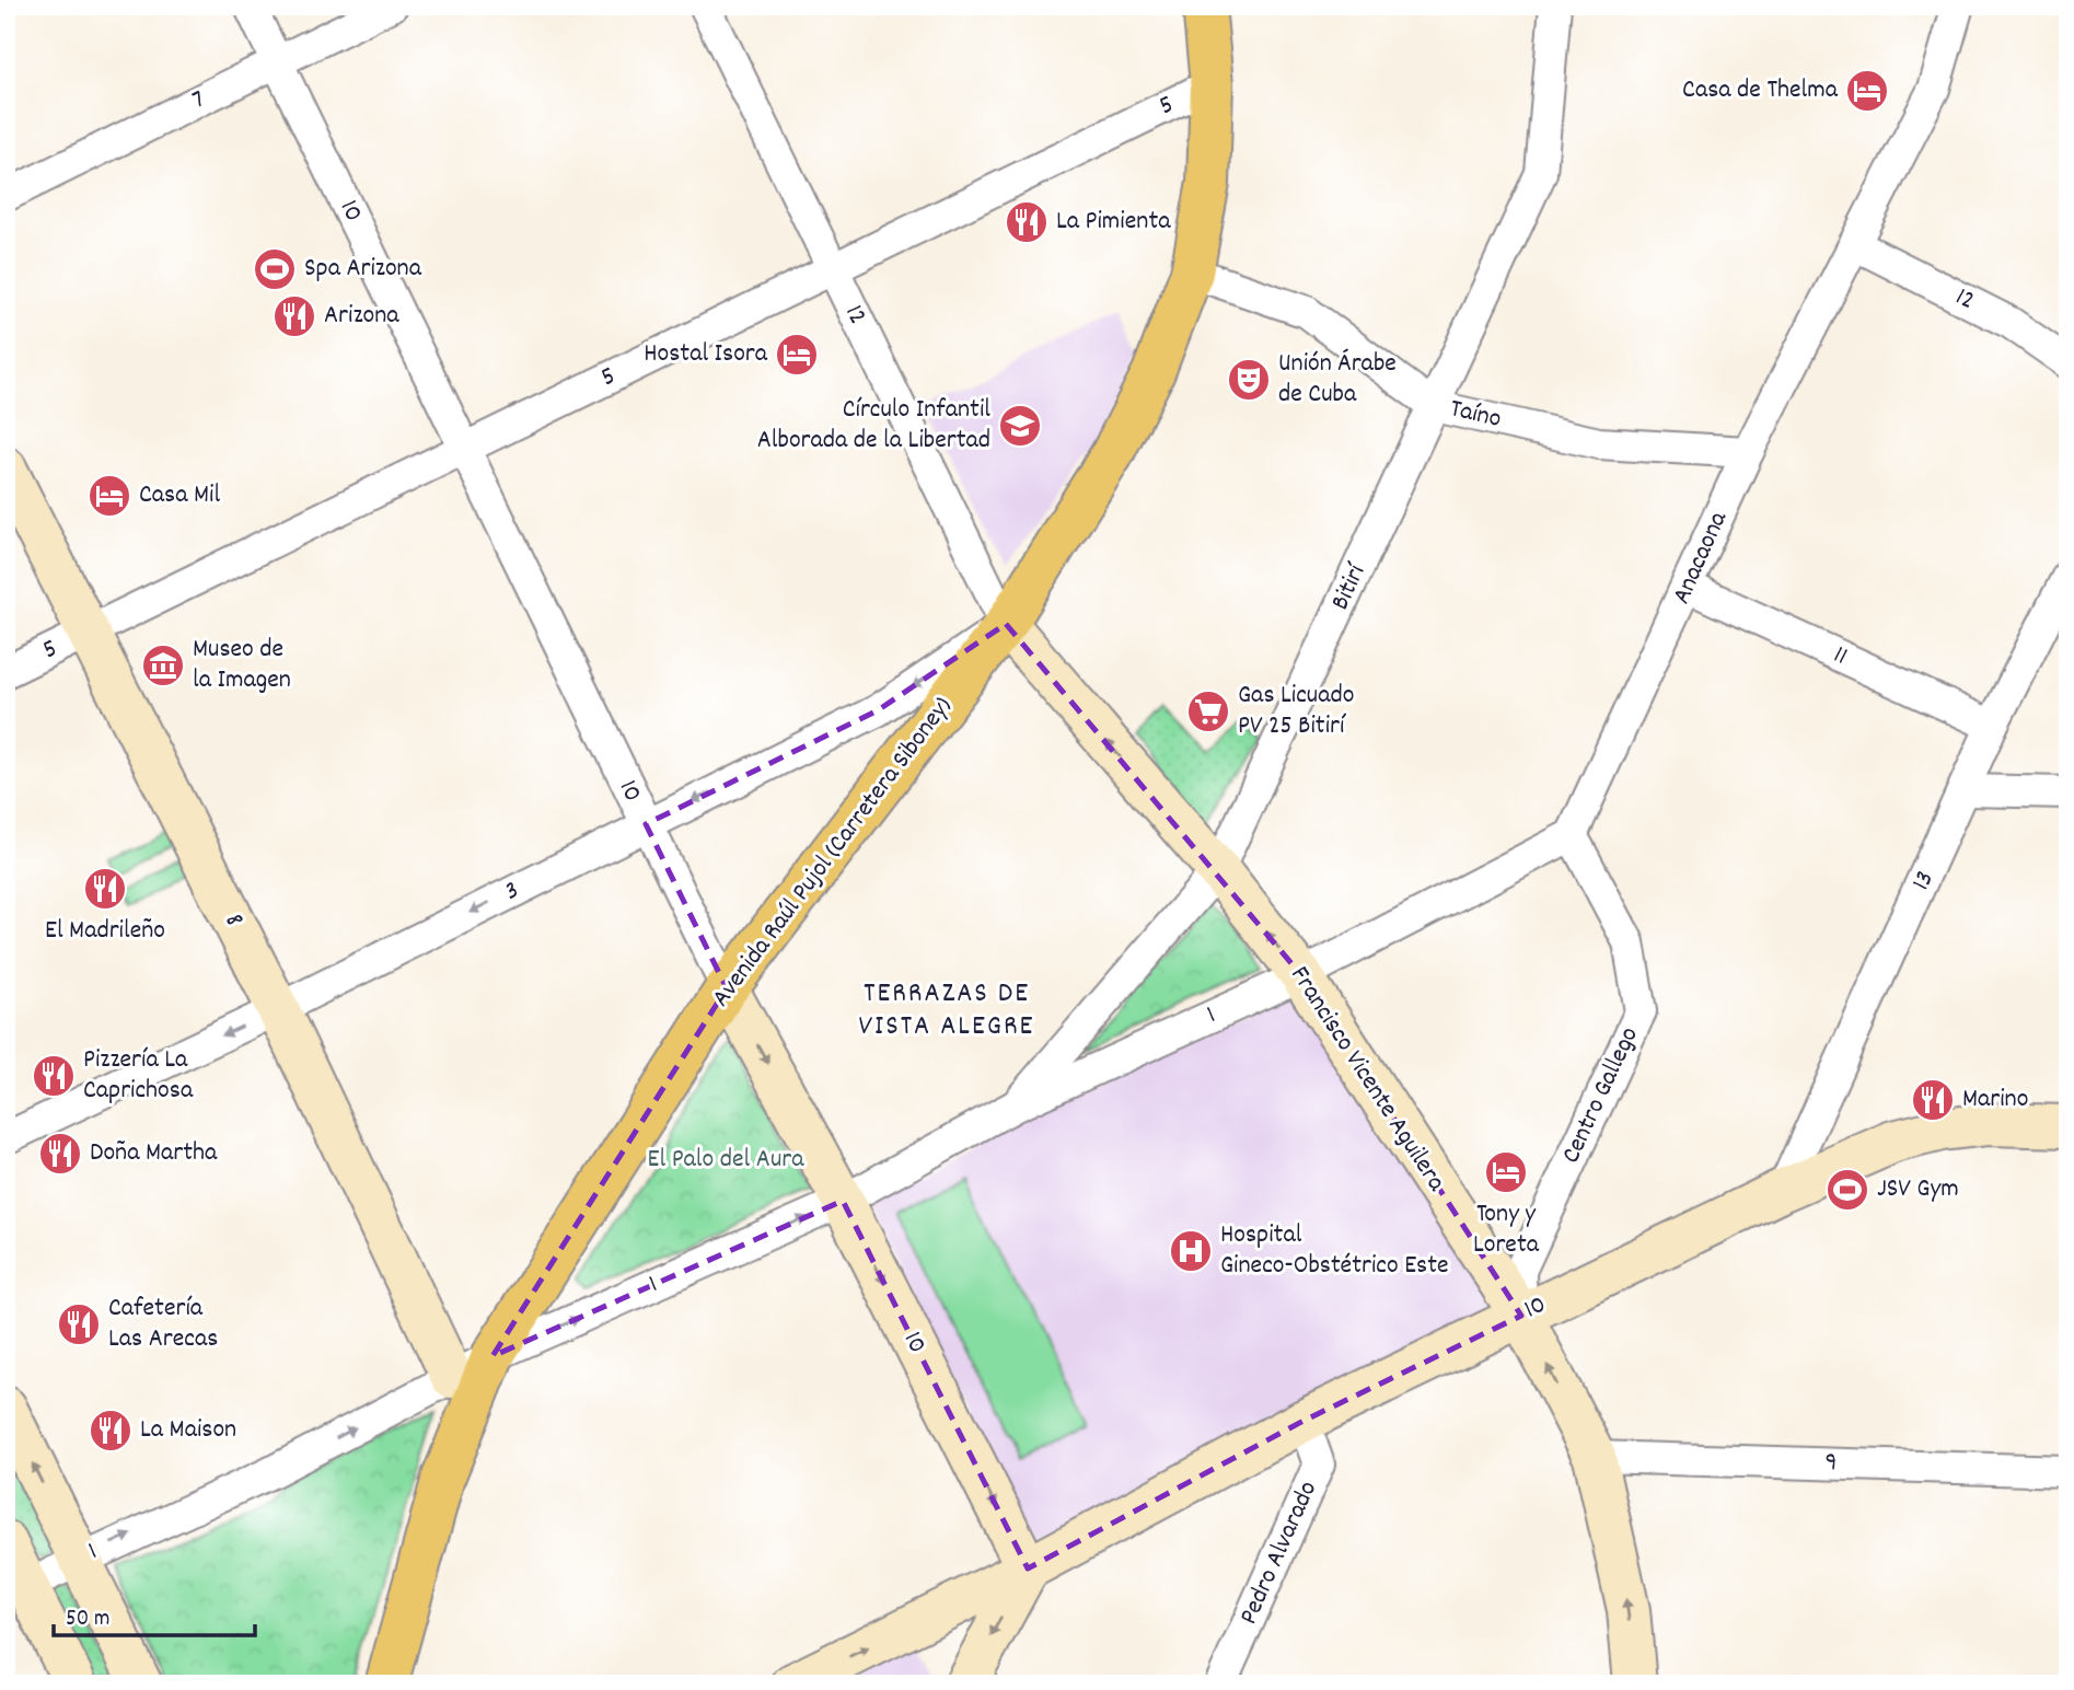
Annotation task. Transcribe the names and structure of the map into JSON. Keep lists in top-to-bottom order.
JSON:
{
  "streets": {
    "main road": [
      "10",
      "Avenida Raúl Pujol (Carretera Siboney)",
      "8",
      "Francisco Vicente Aguilera"
    ],
    "street": [
      "7",
      "5",
      "12",
      "Taíno",
      "Anacaona",
      "Bitirí",
      "11",
      "13",
      "3",
      "1",
      "Centro Gallego",
      "9",
      "Pedro Alvarado"
    ]
  },
  "crossings": [
    ["7", "10"],
    ["5", "10"],
    ["5", "12"],
    ["5", "Avenida Raúl Pujol (Carretera Siboney)"],
    ["5", "8"],
    ["10", "Avenida Raúl Pujol (Carretera Siboney)"],
    ["10", "13"],
    ["10", "3"],
    ["10", "1"],
    ["10", "Francisco Vicente Aguilera"],
    ["10", "Centro Gallego"],
    ["10", "Pedro Alvarado"],
    ["12", "Anacaona"],
    ["12", "Avenida Raúl Pujol (Carretera Siboney)"],
    ["12", "3"],
    ["12", "Francisco Vicente Aguilera"],
    ["Taíno", "Anacaona"],
    ["Taíno", "Bitirí"],
    ["Taíno", "Avenida Raúl Pujol (Carretera Siboney)"],
    ["Anacaona", "11"],
    ["Anacaona", "Centro Gallego"],
    ["Bitirí", "1"],
    ["Bitirí", "Francisco Vicente Aguilera"],
    ["11", "13"],
    ["Avenida Raúl Pujol (Carretera Siboney)", "3"],
    ["Avenida Raúl Pujol (Carretera Siboney)", "1"],
    ["Avenida Raúl Pujol (Carretera Siboney)", "Francisco Vicente Aguilera"],
    ["3", "8"],
    ["3", "Francisco Vicente Aguilera"],
    ["8", "1"],
    ["1", "Francisco Vicente Aguilera"],
    ["Francisco Vicente Aguilera", "Centro Gallego"],
    ["Francisco Vicente Aguilera", "9"]
  ],
  "one_way": ["3", "1", "Francisco Vicente Aguilera"],
  "districts": ["TERRAZAS DE VISTA ALEGRE"],
  "parks": ["El Palo del Aura"],
  "places": {
    "hotel": [
      "Casa de Thelma",
      "Hostal Isora",
      "Casa Mil",
      "Tony y Loreta"
    ],
    "restaurant": [
      "La Pimienta",
      "Arizona",
      "El Madrileño",
      "Pizzería La Caprichosa",
      "Marino",
      "Doña Martha",
      "Cafetería Las Arecas",
      "La Maison"
    ],
    "sports": ["Spa Arizona", "JSV Gym"],
    "theatre": ["Unión Árabe de Cuba"],
    "school or university": ["Círculo Infantil Alborada de la Libertad"],
    "museum": ["Museo de la Imagen"],
    "supermarket": ["Gas Licuado PV 25 Bitirí"],
    "hospital": ["Hospital Gineco-Obstétrico Este"]
  },
  "scale_bar": "50 m"
}
